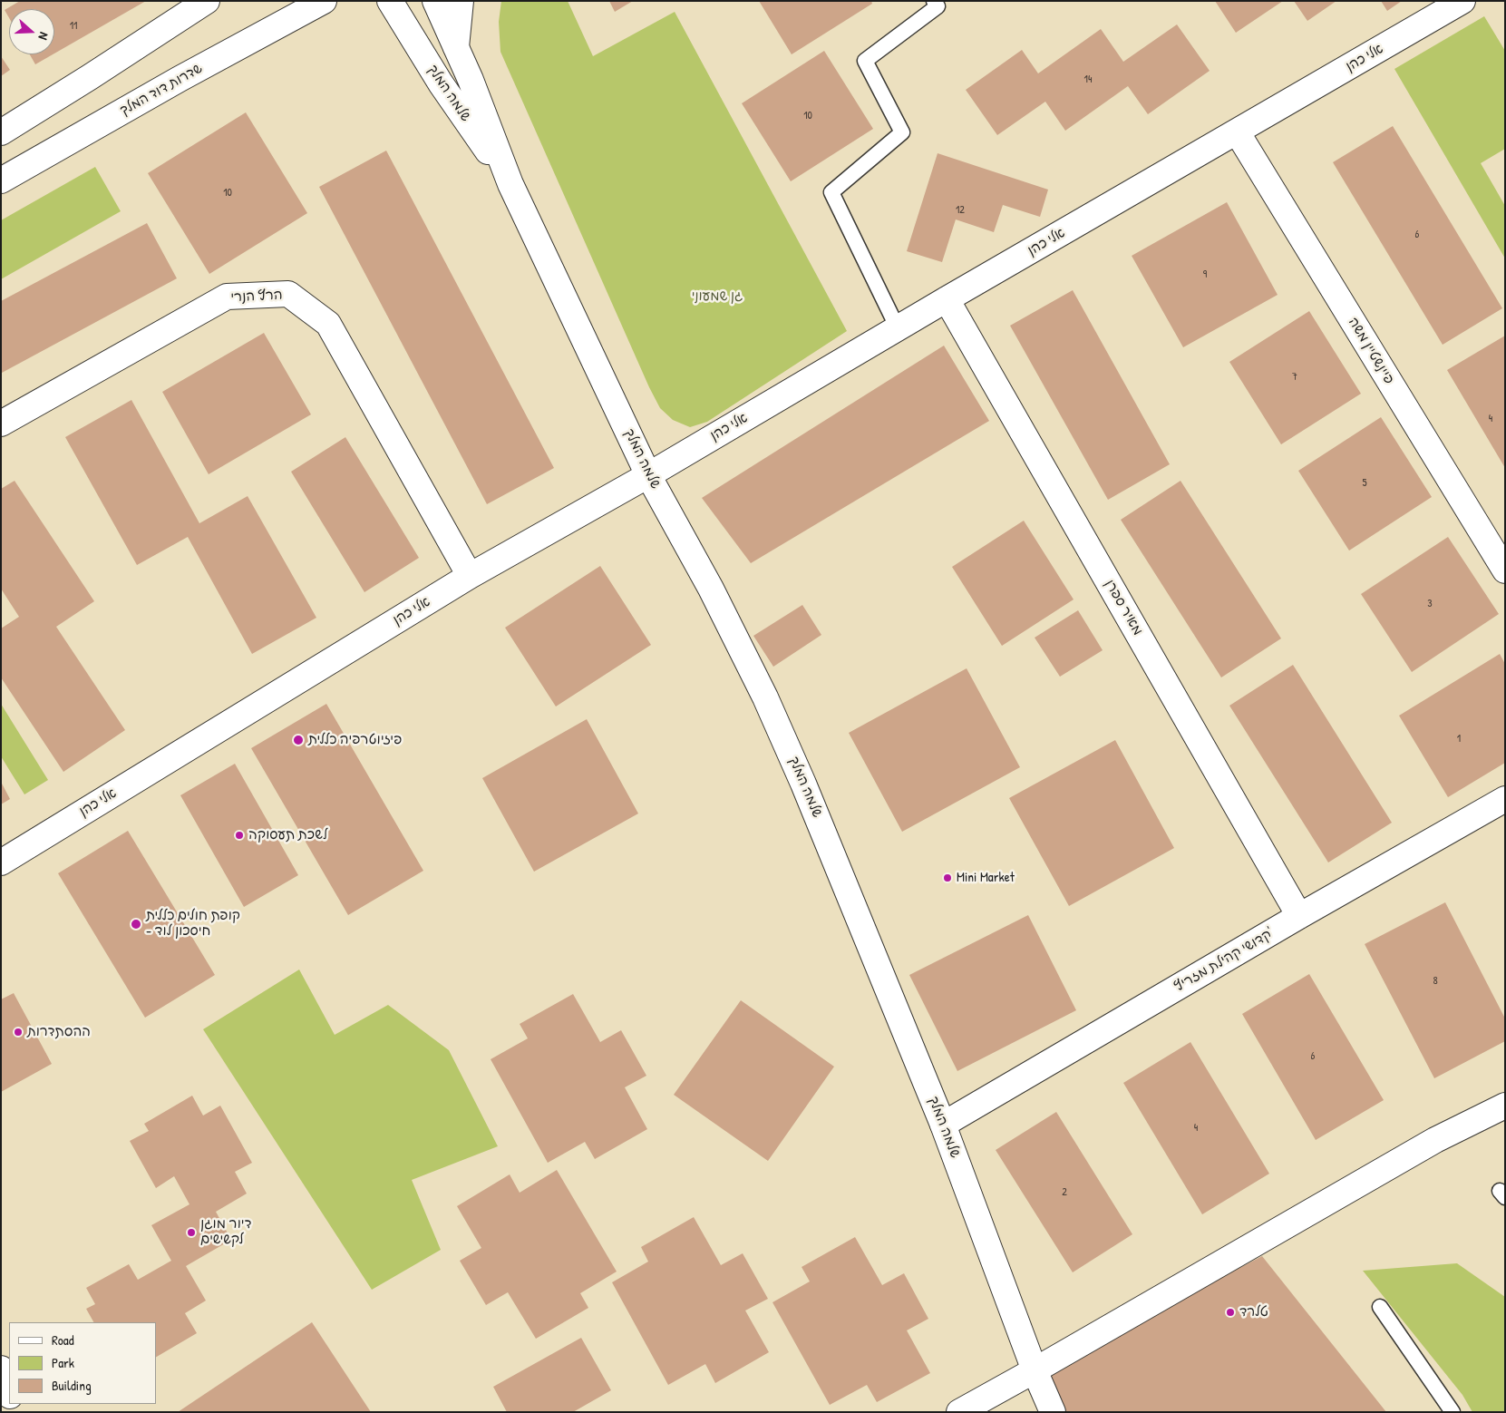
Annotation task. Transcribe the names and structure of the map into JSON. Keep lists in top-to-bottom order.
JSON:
{
  "streets": {
    "street": [
      "אלי כהן",
      "שדרות דוד המלך",
      "שלמה המלך",
      "הרץ הנרי",
      "פיינשטיין משה",
      "מאיר ספרן",
      "קדושי קהילת מזריץ'"
    ]
  },
  "crossings": [
    ["אלי כהן", "שלמה המלך"],
    ["אלי כהן", "הרץ הנרי"],
    ["אלי כהן", "פיינשטיין משה"],
    ["אלי כהן", "מאיר ספרן"],
    ["שלמה המלך", "קדושי קהילת מזריץ'"],
    ["מאיר ספרן", "קדושי קהילת מזריץ'"]
  ],
  "parks": ["גן שמעוני"],
  "places": [
    "פיזיוטרפיה כללית",
    "לשכת תעסוקה",
    "Mini Market",
    "קופת חולים כללית - חיסכון לוד",
    "ההסתדרות",
    "דיור מוגן לקשישים",
    "טלרד"
  ],
  "house_numbers": [
    "11",
    "14",
    "10",
    "10",
    "12",
    "6",
    "9",
    "7",
    "4",
    "5",
    "3",
    "1",
    "8",
    "6",
    "4",
    "2"
  ],
  "legend": ["Road", "Park", "Building"],
  "north": "right"
}
